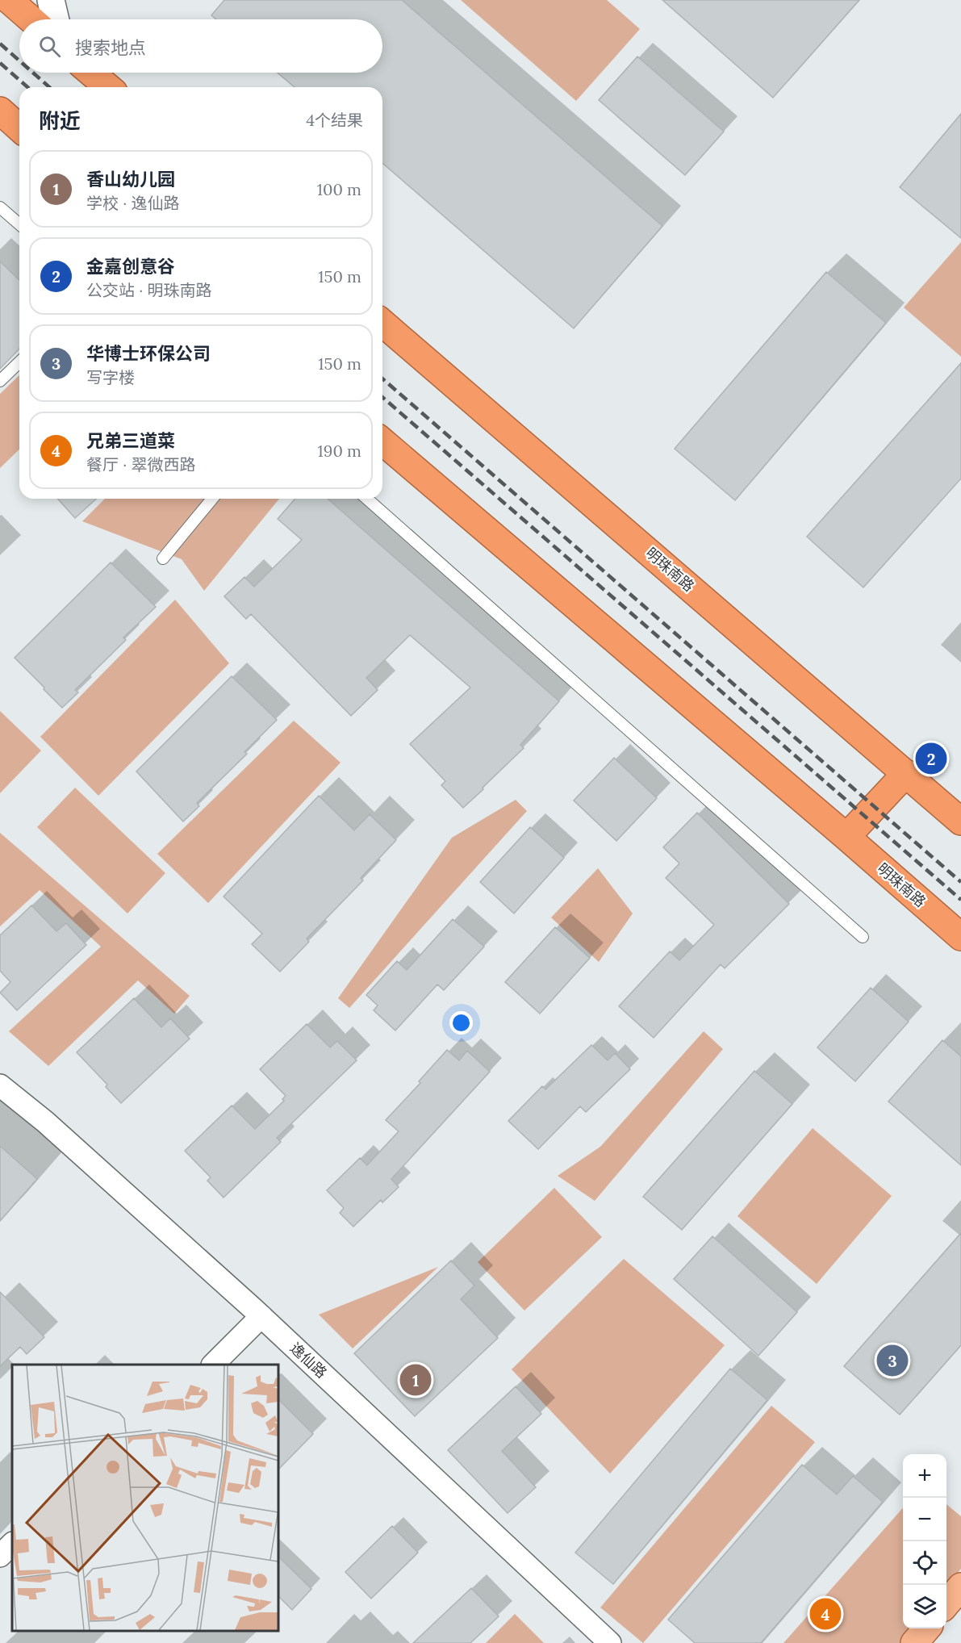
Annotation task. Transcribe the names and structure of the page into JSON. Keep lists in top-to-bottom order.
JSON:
{
  "streets": {
    "highway": ["明珠南路"],
    "street": ["逸仙路"]
  },
  "page": {
    "search": "搜索地点",
    "heading": ["附近", "4个结果"],
    "list": [
      {
        "mark": "1",
        "name": "香山幼儿园",
        "note": "学校 · 逸仙路",
        "value": "100 m"
      },
      {
        "mark": "2",
        "name": "金嘉创意谷",
        "note": "公交站 · 明珠南路",
        "value": "150 m"
      },
      {
        "mark": "3",
        "name": "华博士环保公司",
        "note": "写字楼",
        "value": "150 m"
      },
      {
        "mark": "4",
        "name": "兄弟三道菜",
        "note": "餐厅 · 翠微西路",
        "value": "190 m"
      }
    ],
    "pins": [
      "2",
      "3",
      "1",
      "4"
    ],
    "map_buttons": ["+", "−"]
  }
}
